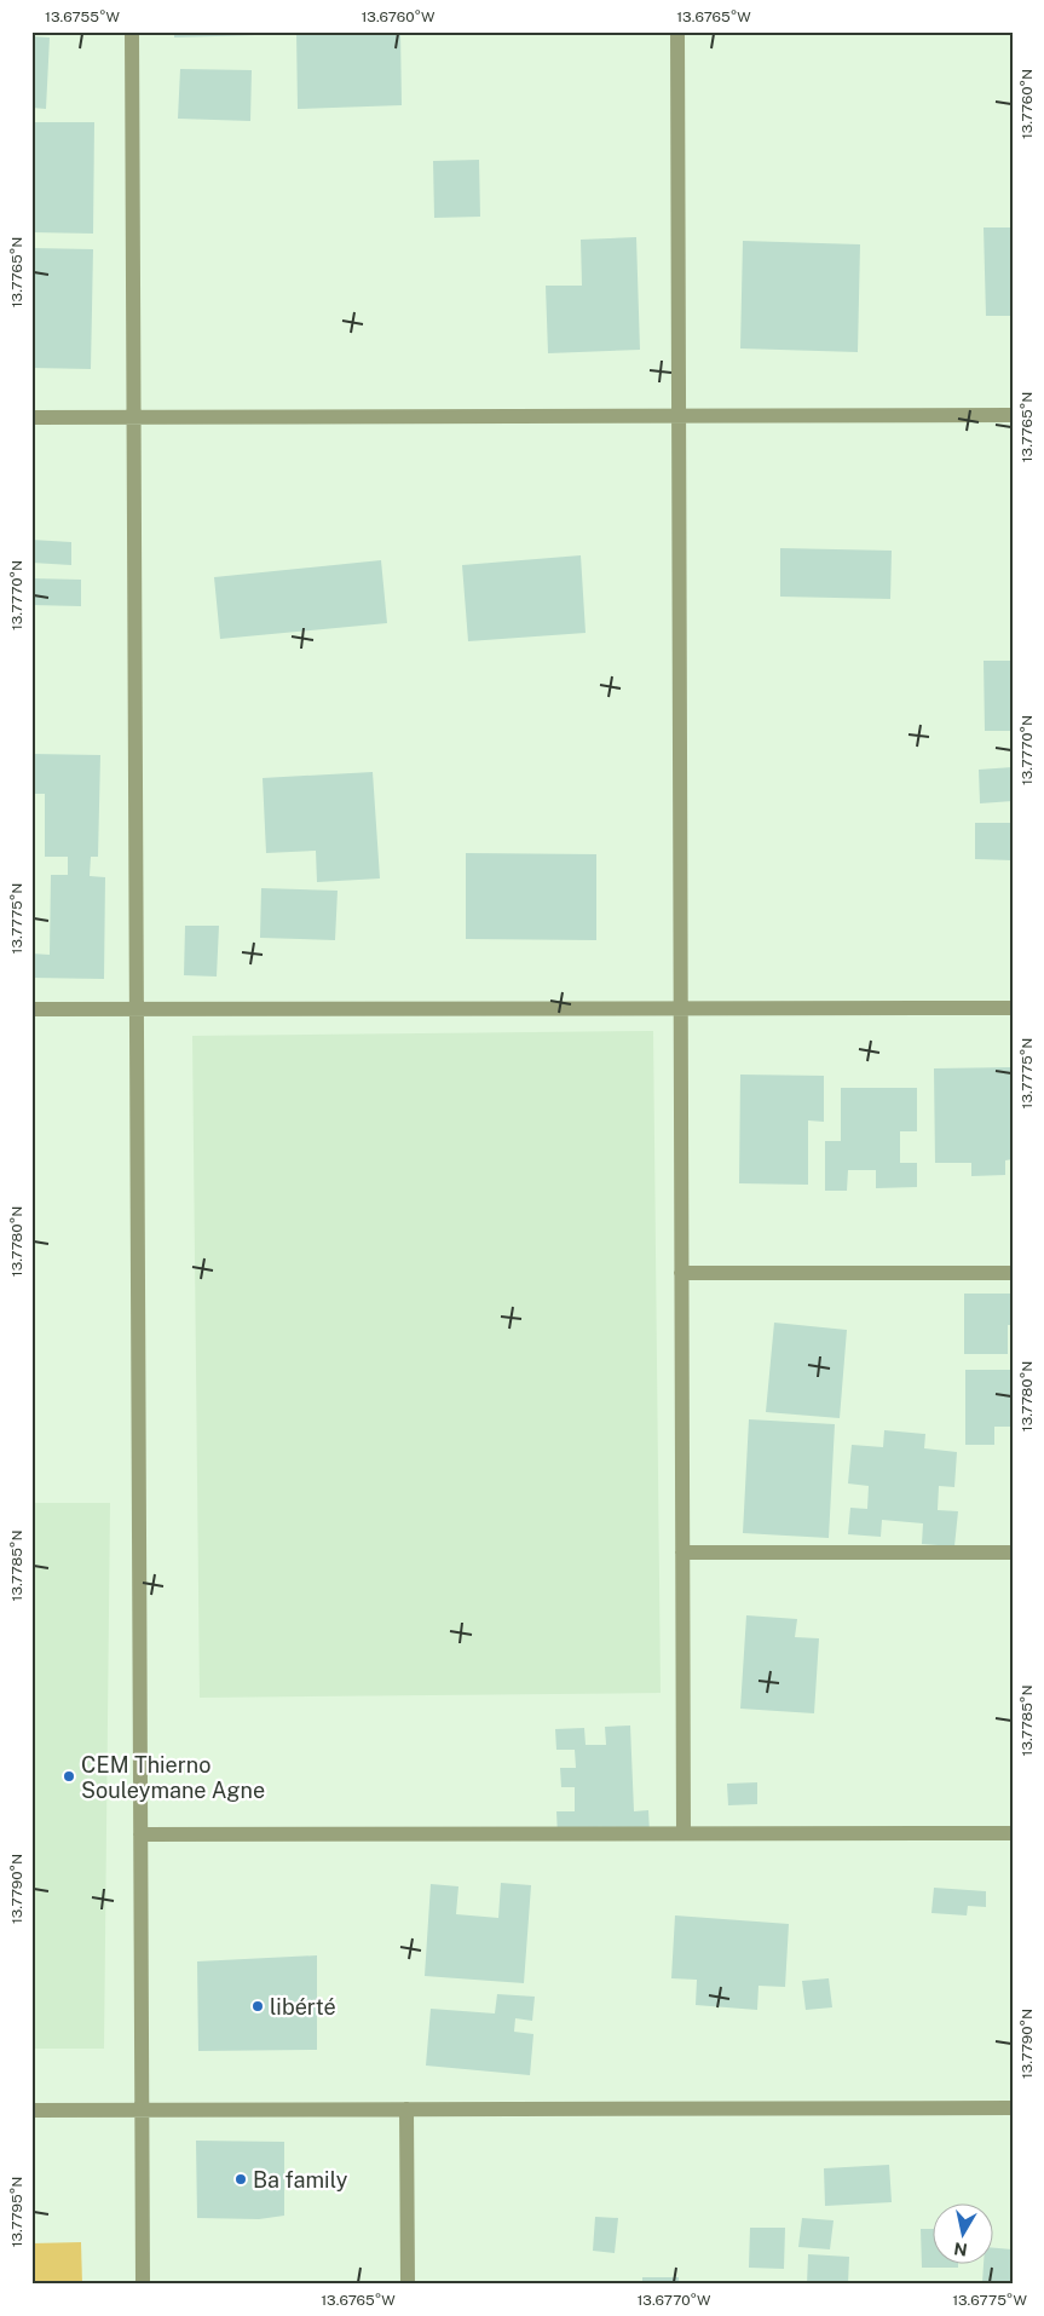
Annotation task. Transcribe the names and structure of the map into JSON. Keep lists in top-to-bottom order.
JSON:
{
  "places": ["CEM Thierno Souleymane Agne", "libérté", "Ba family"],
  "north": "bottom",
  "coordinates": [
    "13.6755°W",
    "13.6760°W",
    "13.6765°W",
    "13.7760°N",
    "13.7765°N",
    "13.7770°N",
    "13.7775°N",
    "13.7780°N",
    "13.7785°N",
    "13.7790°N",
    "13.7795°N",
    "13.6770°W",
    "13.6775°W"
  ]
}
